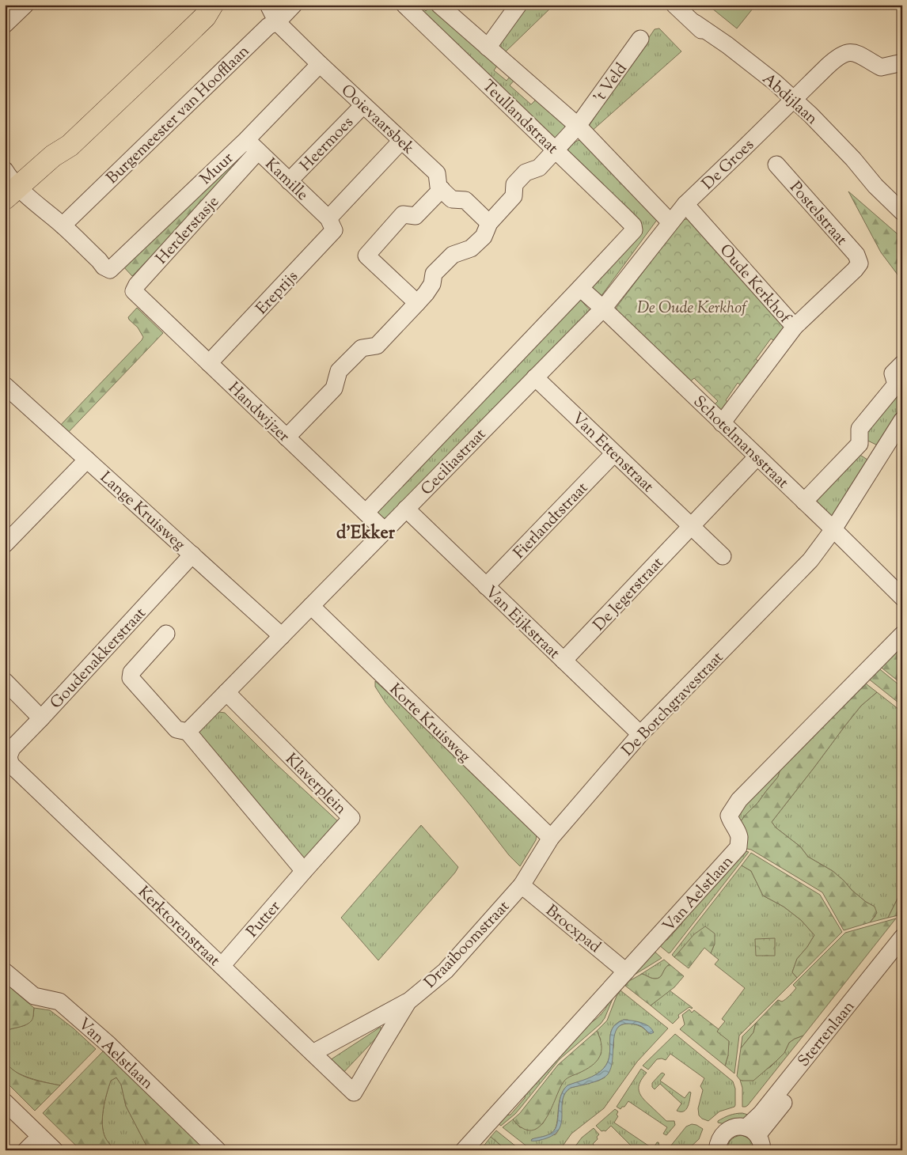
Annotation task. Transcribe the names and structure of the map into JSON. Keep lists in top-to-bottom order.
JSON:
{
  "streets": {
    "street": [
      "'t Veld",
      "Abdijlaan",
      "Burgemeester van Hoofflaan",
      "Teullandstraat",
      "Ooievaarsbek",
      "Heermoes",
      "De Groes",
      "Muur",
      "Kamille",
      "Postelstraat",
      "Herderstasje",
      "Oude Kerkhof",
      "Ereprijs",
      "Handwijzer",
      "Schotelmansstraat",
      "Van Ettenstraat",
      "Ceciliastraat",
      "Lange Kruisweg",
      "Fierlandtstraat",
      "De Jegerstraat",
      "Van Eijkstraat",
      "Goudenakkerstraat",
      "De Borchgravestraat",
      "Korte Kruisweg",
      "Klaverplein",
      "Van Aelstlaan",
      "Putter",
      "Kerktorenstraat",
      "Brocxpad",
      "Draaiboomstraat",
      "Sterrenlaan"
    ]
  },
  "crossings": [
    ["'t Veld", "Teullandstraat"],
    ["'t Veld", "Handwijzer"],
    ["Abdijlaan", "De Groes"],
    ["Burgemeester van Hoofflaan", "Ooievaarsbek"],
    ["Burgemeester van Hoofflaan", "Muur"],
    ["Teullandstraat", "De Groes"],
    ["Teullandstraat", "Ceciliastraat"],
    ["Ooievaarsbek", "Heermoes"],
    ["Ooievaarsbek", "Muur"],
    ["Heermoes", "Kamille"],
    ["De Groes", "Oude Kerkhof"],
    ["De Groes", "Ceciliastraat"],
    ["Muur", "Kamille"],
    ["Muur", "Herderstasje"],
    ["Kamille", "Herderstasje"],
    ["Kamille", "Ereprijs"],
    ["Postelstraat", "Oude Kerkhof"],
    ["Herderstasje", "Handwijzer"],
    ["Oude Kerkhof", "Schotelmansstraat"],
    ["Ereprijs", "Handwijzer"],
    ["Handwijzer", "Ceciliastraat"],
    ["Schotelmansstraat", "Ceciliastraat"],
    ["Schotelmansstraat", "De Jegerstraat"],
    ["Schotelmansstraat", "De Borchgravestraat"],
    ["Van Ettenstraat", "Ceciliastraat"],
    ["Van Ettenstraat", "Fierlandtstraat"],
    ["Van Ettenstraat", "De Jegerstraat"],
    ["Ceciliastraat", "Lange Kruisweg"],
    ["Ceciliastraat", "Van Eijkstraat"],
    ["Ceciliastraat", "Korte Kruisweg"],
    ["Ceciliastraat", "Klaverplein"],
    ["Lange Kruisweg", "Goudenakkerstraat"],
    ["Fierlandtstraat", "Van Eijkstraat"],
    ["De Jegerstraat", "Van Eijkstraat"],
    ["Van Eijkstraat", "De Borchgravestraat"],
    ["Goudenakkerstraat", "Kerktorenstraat"],
    ["De Borchgravestraat", "Korte Kruisweg"],
    ["De Borchgravestraat", "Brocxpad"],
    ["De Borchgravestraat", "Draaiboomstraat"],
    ["Klaverplein", "Putter"],
    ["Van Aelstlaan", "Brocxpad"],
    ["Putter", "Kerktorenstraat"],
    ["Kerktorenstraat", "Draaiboomstraat"],
    ["Brocxpad", "Draaiboomstraat"]
  ],
  "districts": ["d'Ekker"],
  "parks": ["De Oude Kerkhof"]
}
